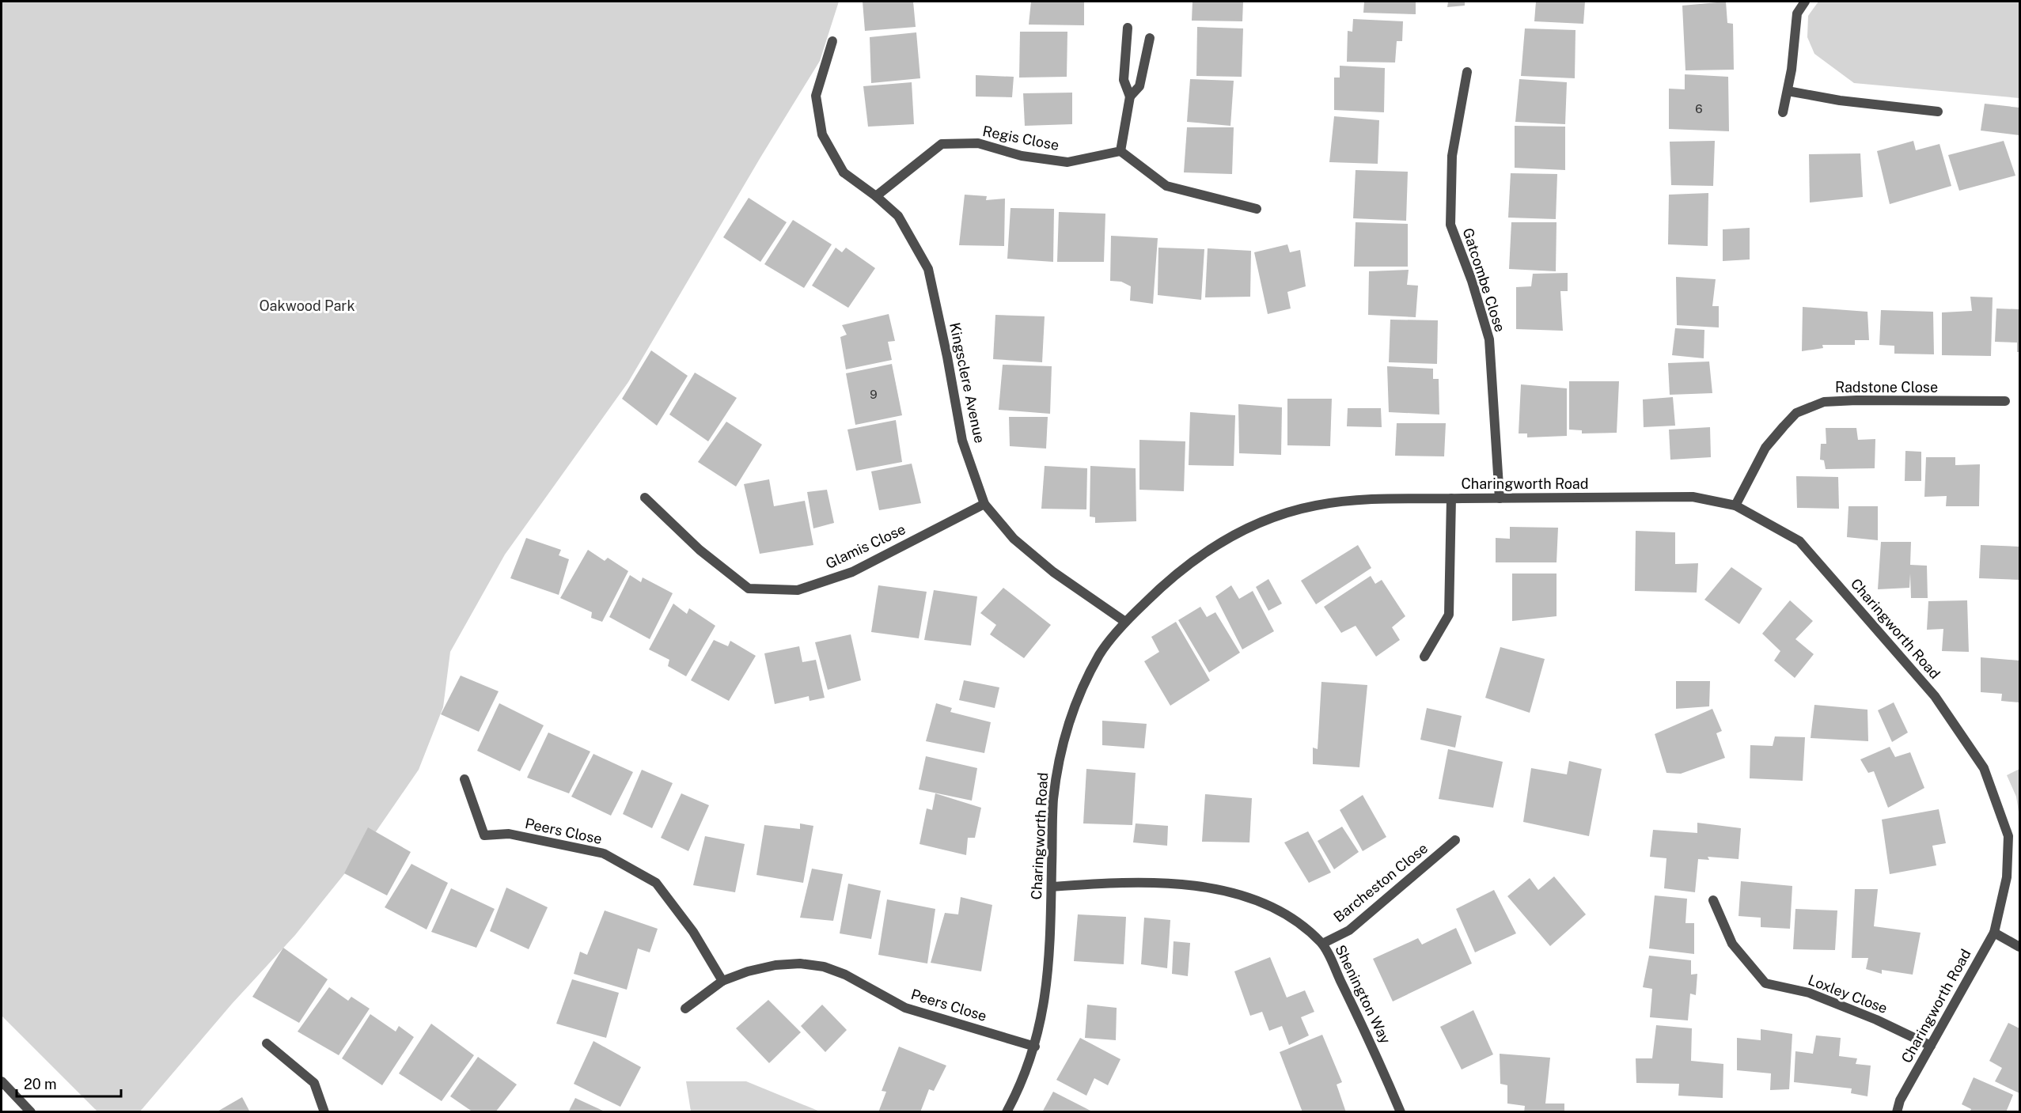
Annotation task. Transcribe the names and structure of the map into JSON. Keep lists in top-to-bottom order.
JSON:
{
  "streets": {
    "street": [
      "Regis Close",
      "Gatcombe Close",
      "Kingsclere Avenue",
      "Radstone Close",
      "Charingworth Road",
      "Glamis Close",
      "Peers Close",
      "Barcheston Close",
      "Shenington Way",
      "Loxley Close"
    ]
  },
  "crossings": [
    ["Regis Close", "Kingsclere Avenue"],
    ["Gatcombe Close", "Charingworth Road"],
    ["Kingsclere Avenue", "Charingworth Road"],
    ["Kingsclere Avenue", "Glamis Close"],
    ["Radstone Close", "Charingworth Road"],
    ["Charingworth Road", "Peers Close"],
    ["Charingworth Road", "Shenington Way"],
    ["Charingworth Road", "Loxley Close"],
    ["Barcheston Close", "Shenington Way"]
  ],
  "parks": ["Oakwood Park"],
  "house_numbers": ["6", "9"],
  "scale_bar": "20 m"
}
